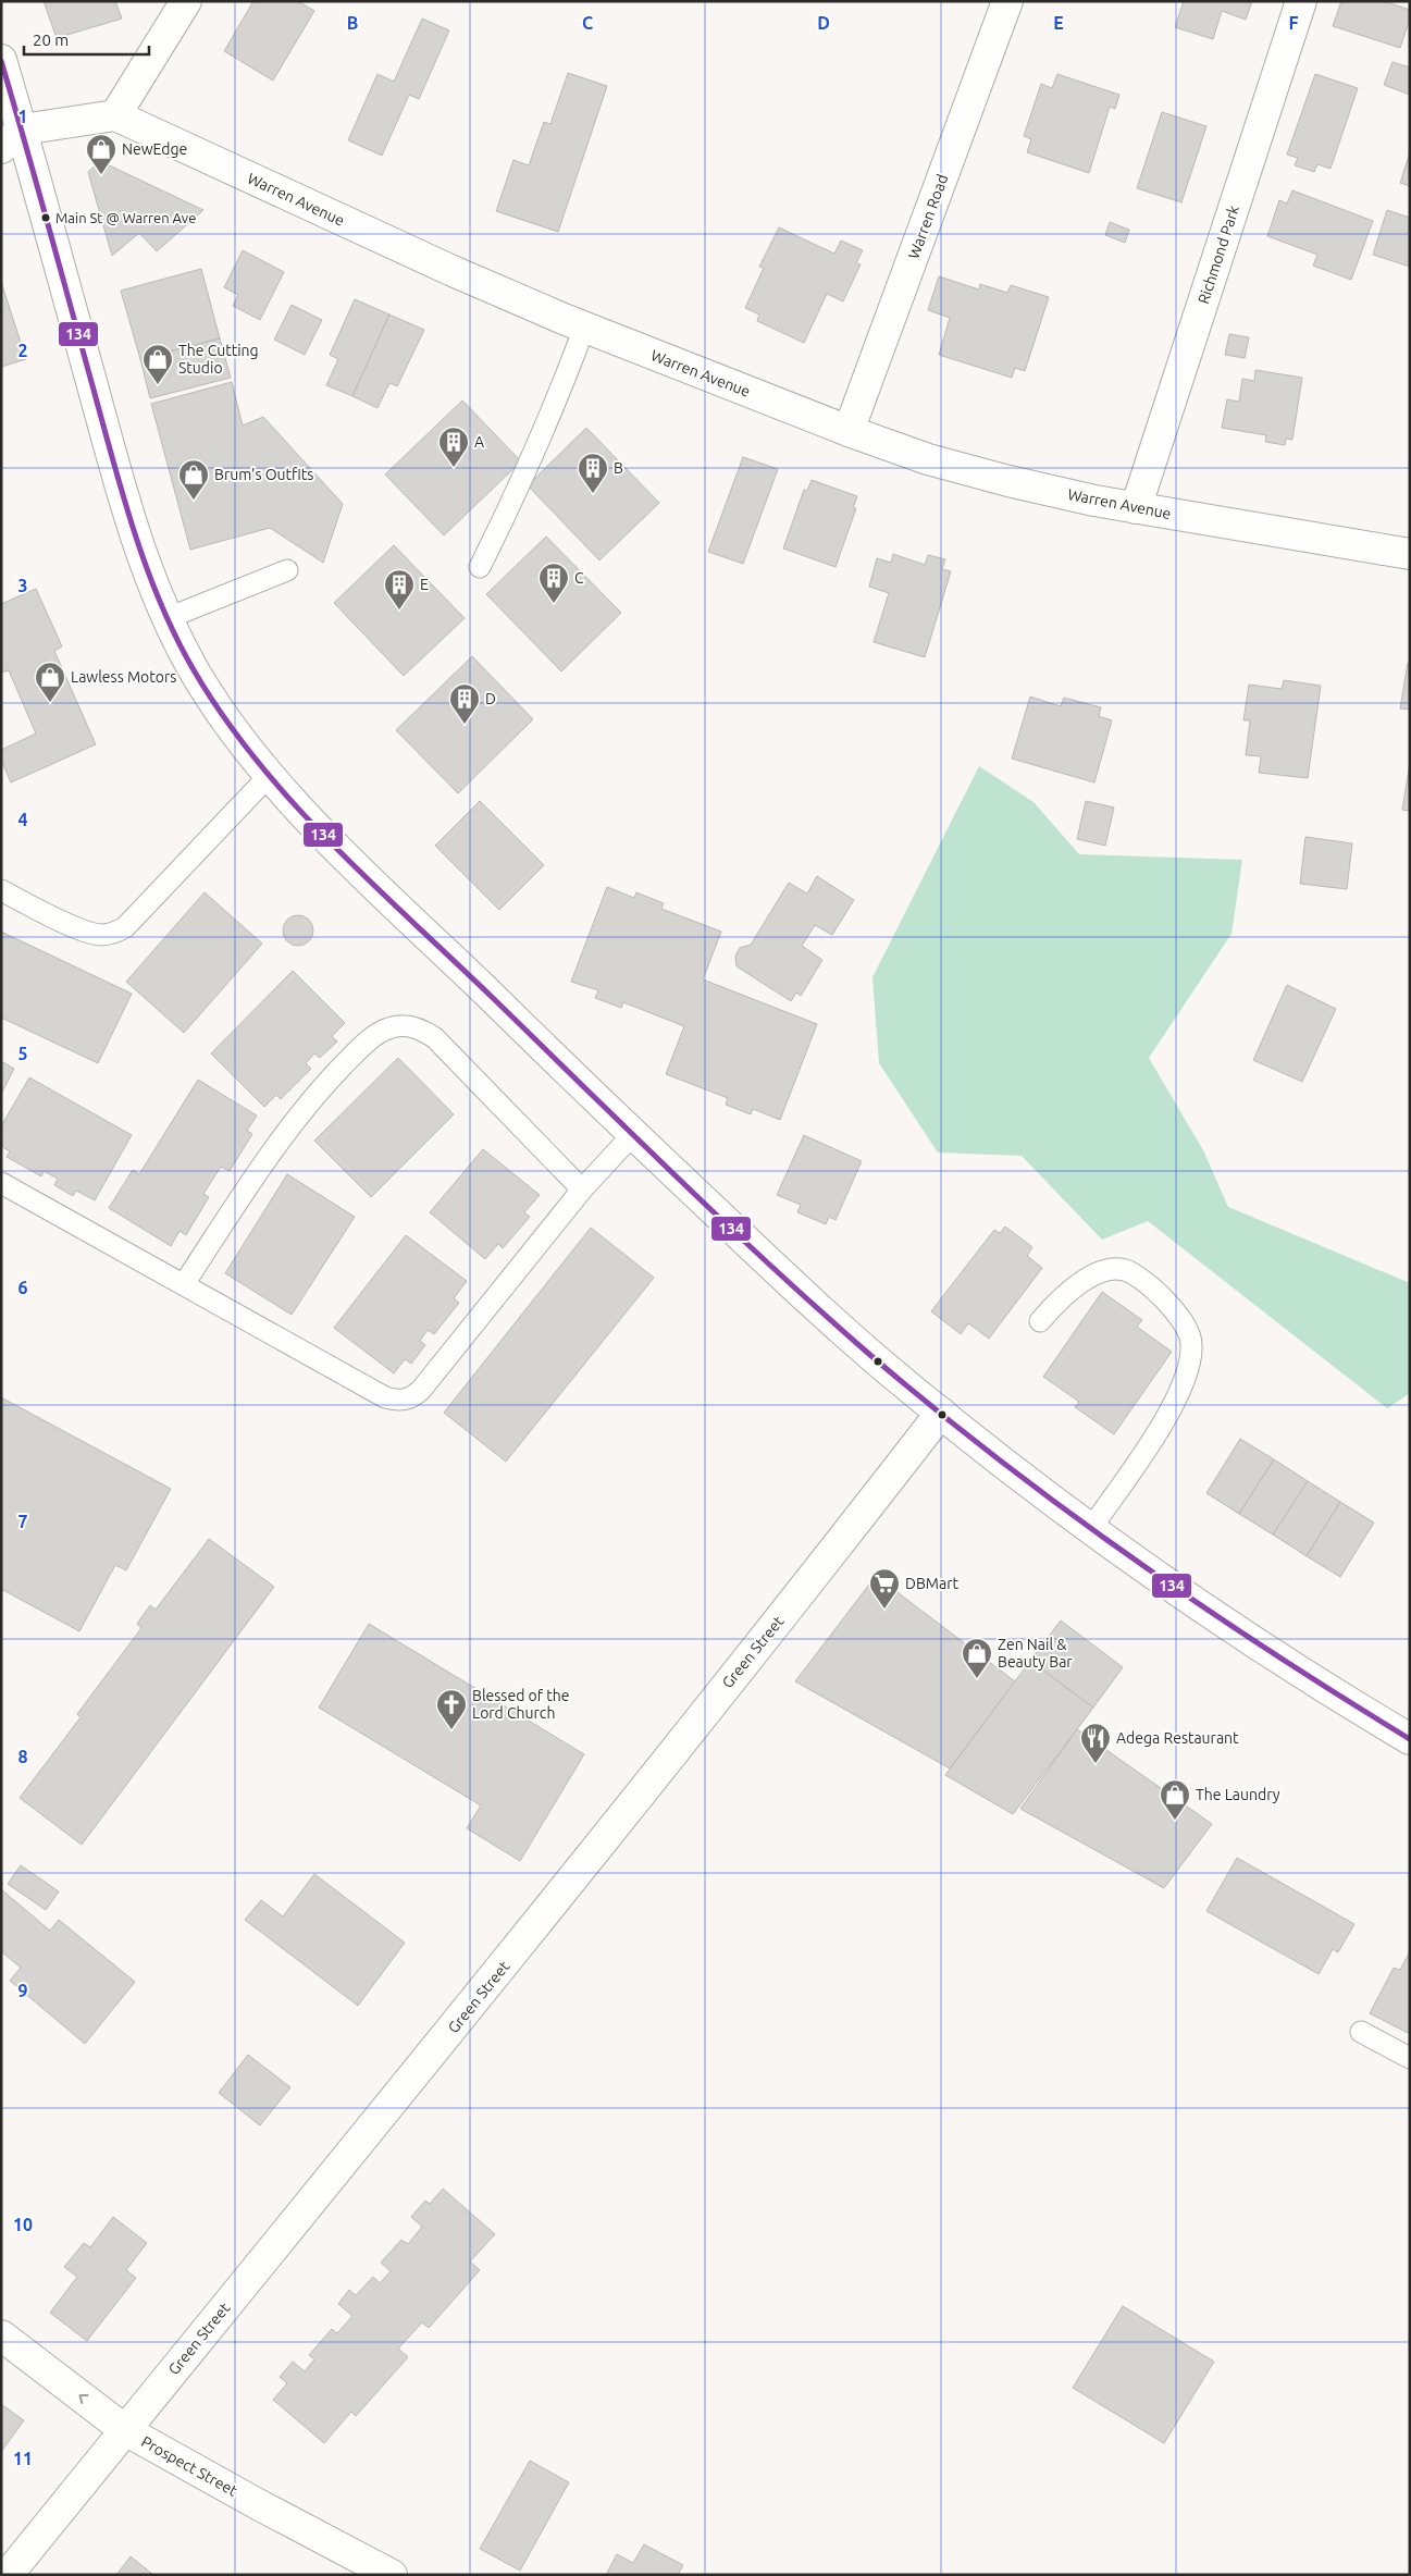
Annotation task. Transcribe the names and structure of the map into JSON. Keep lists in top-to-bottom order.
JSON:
{
  "streets": {
    "street": [
      "Warren Avenue",
      "Warren Road",
      "Richmond Park",
      "Green Street",
      "Prospect Street"
    ]
  },
  "crossings": [
    ["Warren Avenue", "Warren Road"],
    ["Warren Avenue", "Richmond Park"],
    ["Green Street", "Prospect Street"]
  ],
  "places": {
    "shop": [
      "NewEdge",
      "The Cutting Studio",
      "Brum's Outfits",
      "Lawless Motors",
      "Zen Nail & Beauty Bar",
      "The Laundry"
    ],
    "other": ["Main St @ Warren Ave"],
    "building": [
      "A",
      "B",
      "C",
      "E",
      "D"
    ],
    "supermarket": ["DBMart"],
    "church": ["Blessed of the Lord Church"],
    "restaurant": ["Adega Restaurant"]
  },
  "lines": ["transit line 134"],
  "scale_bar": "20 m",
  "grid": {
    "columns": [
      "B",
      "C",
      "D",
      "E",
      "F"
    ],
    "rows": [
      "1",
      "2",
      "3",
      "4",
      "5",
      "6",
      "7",
      "8",
      "9",
      "10",
      "11"
    ]
  }
}
